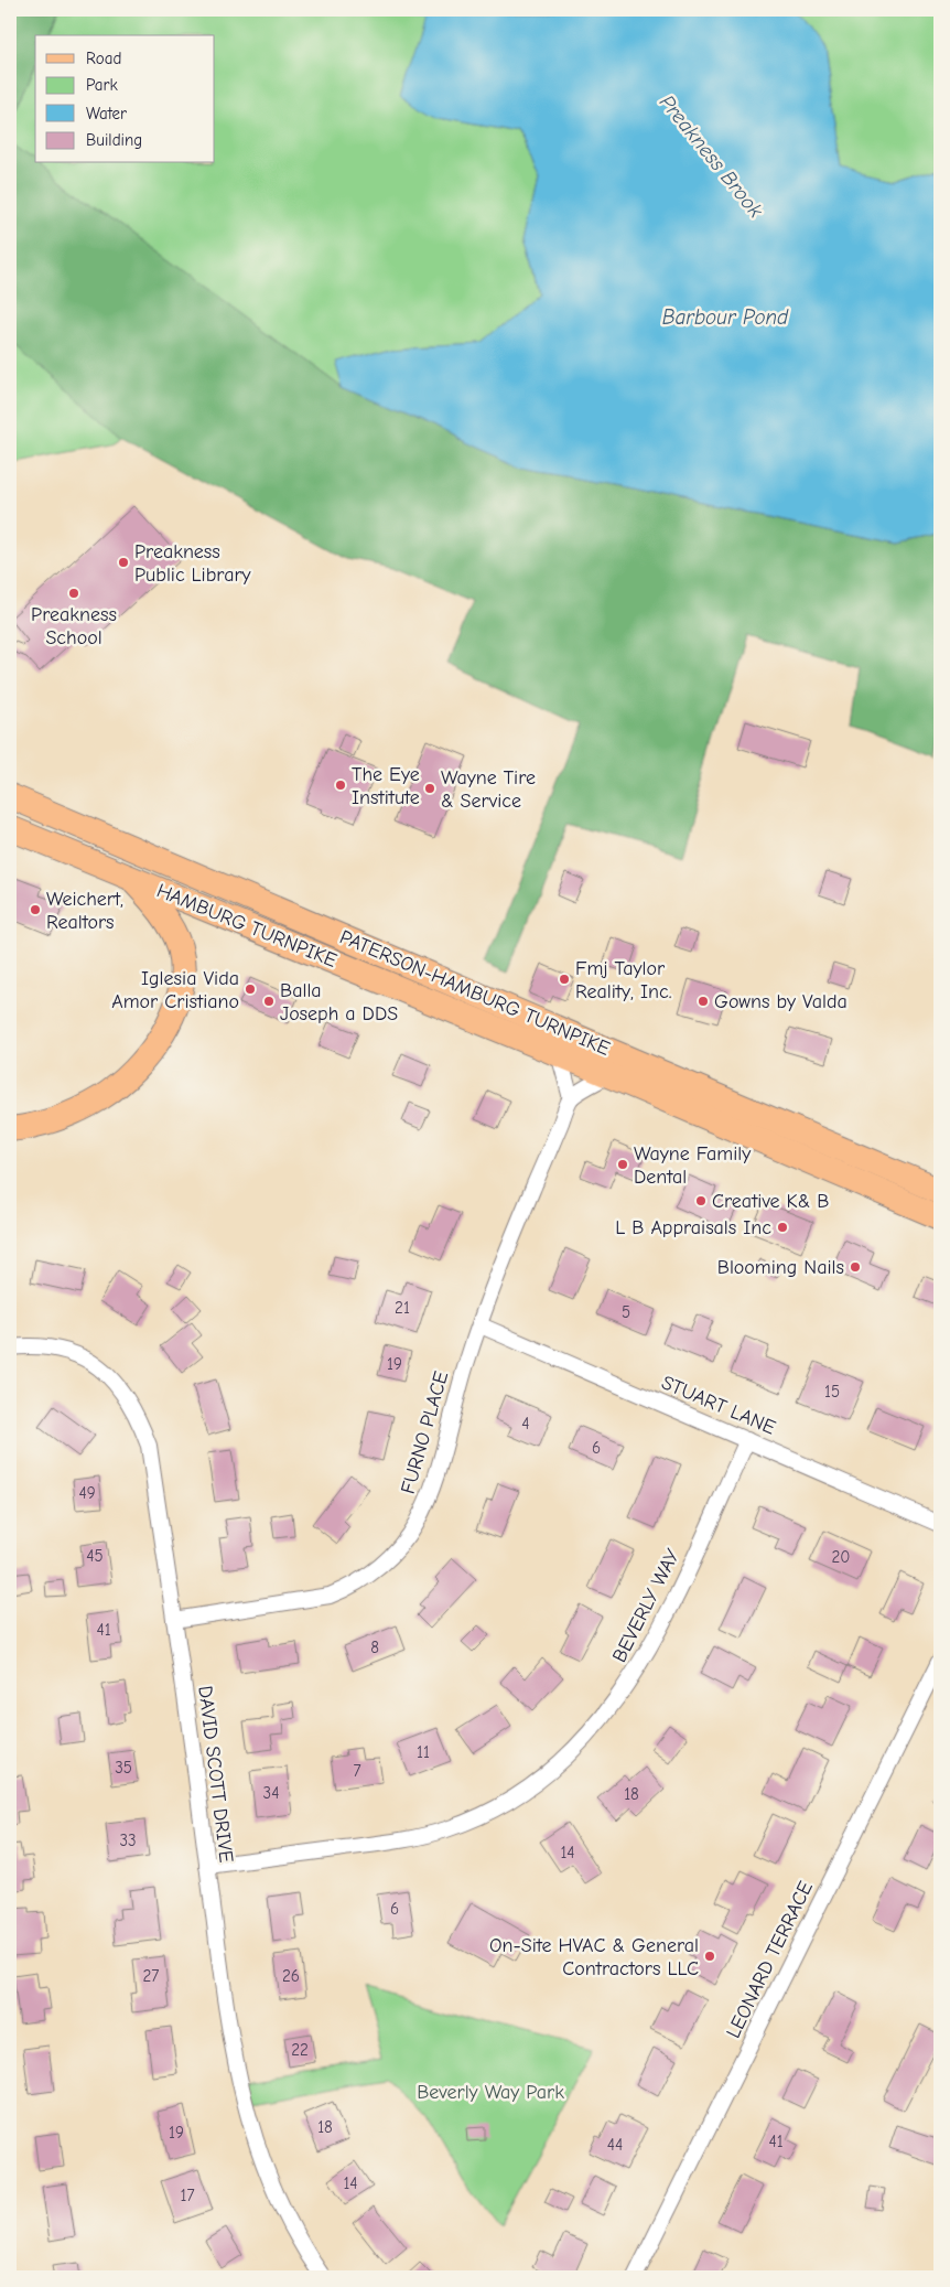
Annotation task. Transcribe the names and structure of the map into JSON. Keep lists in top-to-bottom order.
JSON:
{
  "streets": {
    "main road": ["HAMBURG TURNPIKE", "PATERSON-HAMBURG TURNPIKE"],
    "street": [
      "STUART LANE",
      "FURNO PLACE",
      "BEVERLY WAY",
      "DAVID SCOTT DRIVE",
      "LEONARD TERRACE"
    ]
  },
  "crossings": [
    ["STUART LANE", "FURNO PLACE"],
    ["STUART LANE", "BEVERLY WAY"],
    ["FURNO PLACE", "DAVID SCOTT DRIVE"],
    ["BEVERLY WAY", "DAVID SCOTT DRIVE"]
  ],
  "water": ["Preakness Brook", "Barbour Pond"],
  "parks": ["Beverly Way Park"],
  "places": [
    "Preakness Public Library",
    "Preakness School",
    "The Eye Institute",
    "Wayne Tire & Service",
    "Weichert, Realtors",
    "Fmj Taylor Reality, Inc.",
    "Iglesia Vida Amor Cristiano",
    "Balla Joseph a DDS",
    "Gowns by Valda",
    "Wayne Family Dental",
    "Creative K& B",
    "L B Appraisals Inc",
    "Blooming Nails",
    "On-Site HVAC & General Contractors LLC"
  ],
  "house_numbers": [
    "21",
    "5",
    "19",
    "15",
    "4",
    "6",
    "49",
    "45",
    "20",
    "41",
    "8",
    "11",
    "35",
    "7",
    "34",
    "18",
    "33",
    "14",
    "6",
    "27",
    "26",
    "22",
    "18",
    "19",
    "41",
    "44",
    "14",
    "17"
  ],
  "legend": [
    "Road",
    "Park",
    "Water",
    "Building"
  ]
}
